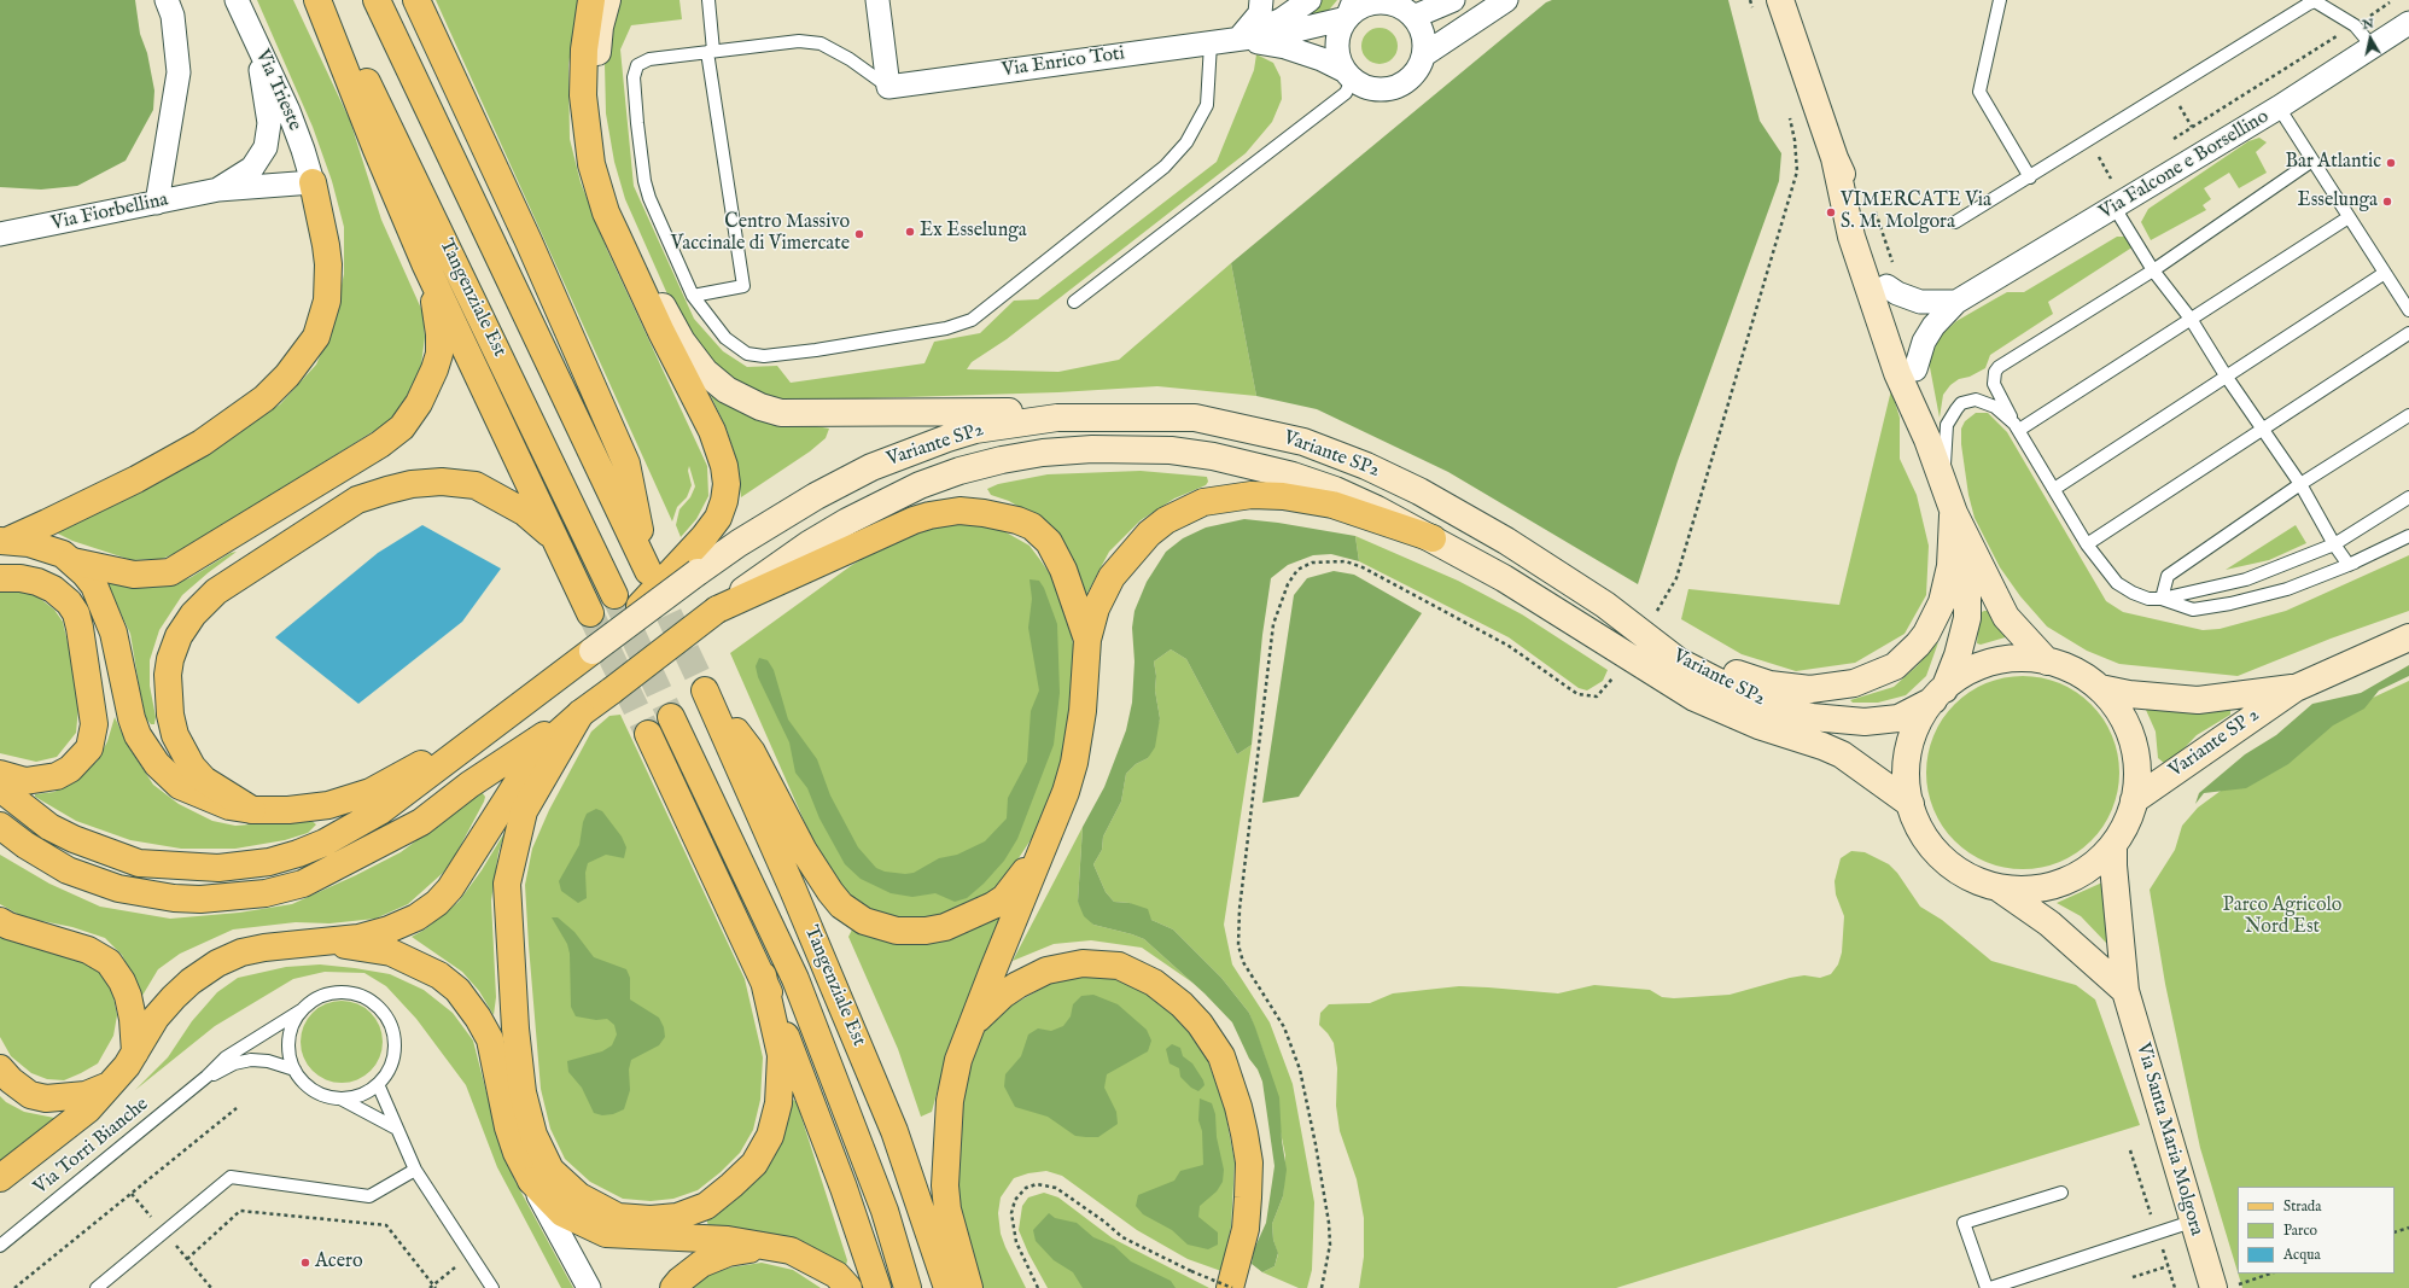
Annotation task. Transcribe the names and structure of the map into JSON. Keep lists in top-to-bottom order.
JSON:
{
  "streets": {
    "main road": [
      "Tangenziale Est",
      "Variante SP2",
      "Variante SP 2",
      "Via Santa Maria Molgora"
    ],
    "street": [
      "Via Enrico Toti",
      "Via Trieste",
      "Via Falcone e Borsellino",
      "Via Fiorbellina"
    ],
    "lane": ["Via Torri Bianche"]
  },
  "crossings": [
    ["Via Trieste", "Via Fiorbellina"]
  ],
  "parks": ["Parco Agricolo Nord Est"],
  "places": [
    "Bar Atlantic",
    "Esselunga",
    "VIMERCATE Via S. M. Molgora",
    "Ex Esselunga",
    "Centro Massivo Vaccinale di Vimercate",
    "Acero"
  ],
  "legend": ["Strada", "Parco", "Acqua"],
  "north": "top"
}
